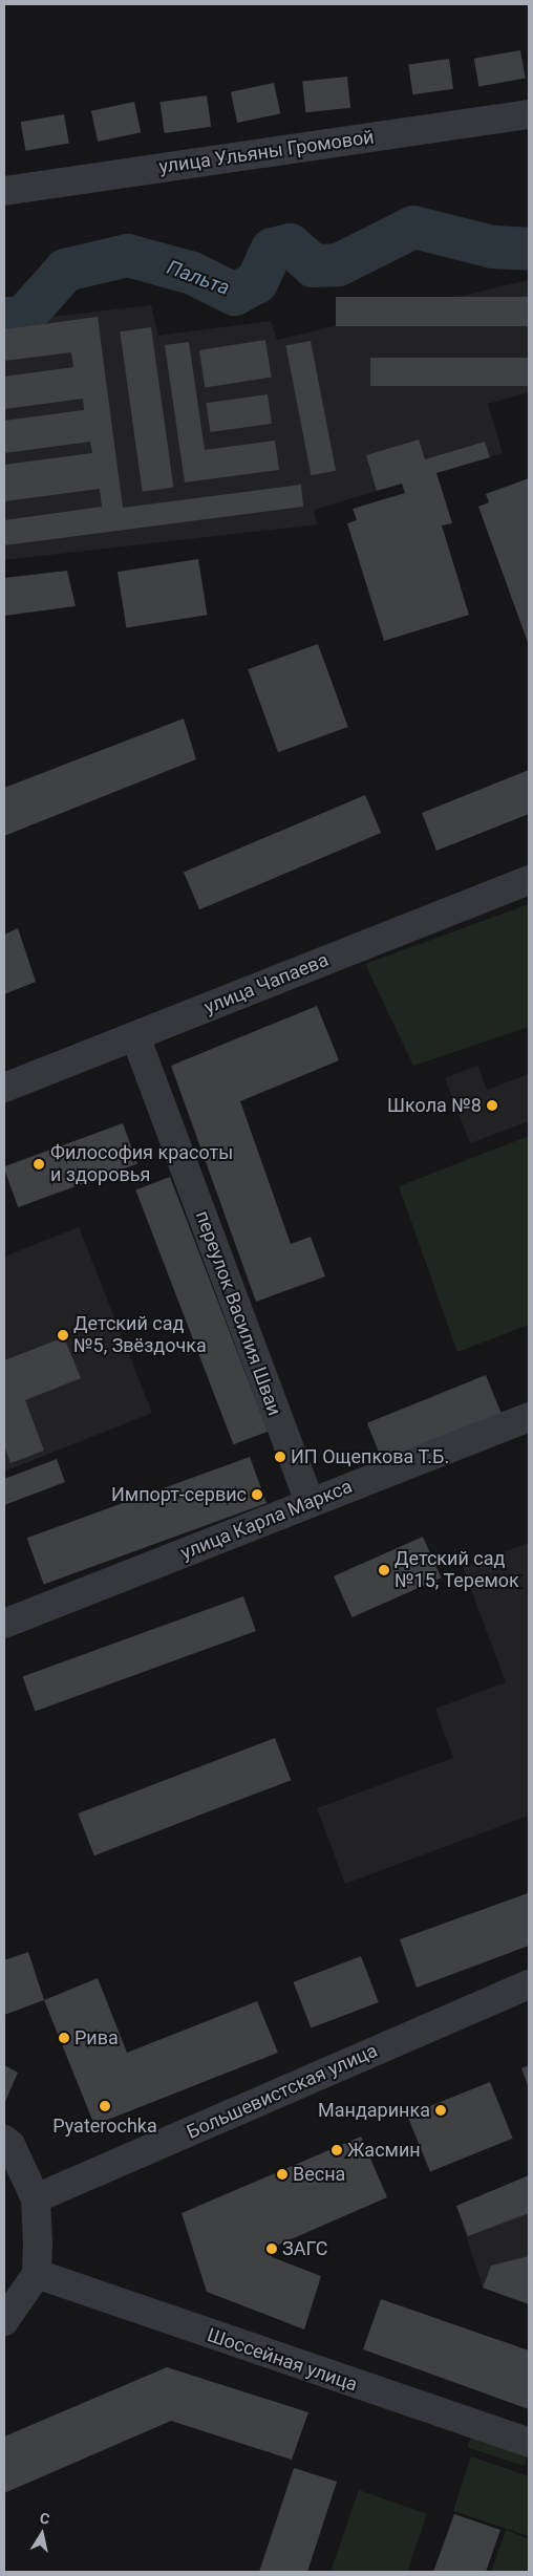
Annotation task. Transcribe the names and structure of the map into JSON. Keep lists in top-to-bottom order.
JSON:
{
  "streets": {
    "street": [
      "улица Ульяны Громовой",
      "улица Чапаева",
      "переулок Василия Шваи",
      "улица Карла Маркса",
      "Большевистская улица",
      "Шоссейная улица"
    ]
  },
  "crossings": [
    ["улица Чапаева", "переулок Василия Шваи"],
    ["переулок Василия Шваи", "улица Карла Маркса"]
  ],
  "water": ["Пальта"],
  "places": [
    "Школа №8",
    "Философия красоты и здоровья",
    "Детский сад №5, Звёздочка",
    "ИП Ощепкова Т.Б.",
    "Импорт-сервис",
    "Детский сад №15, Теремок",
    "Рива",
    "Pyaterochka",
    "Мандаринка",
    "Жасмин",
    "Весна",
    "ЗАГС"
  ],
  "north": "top"
}
